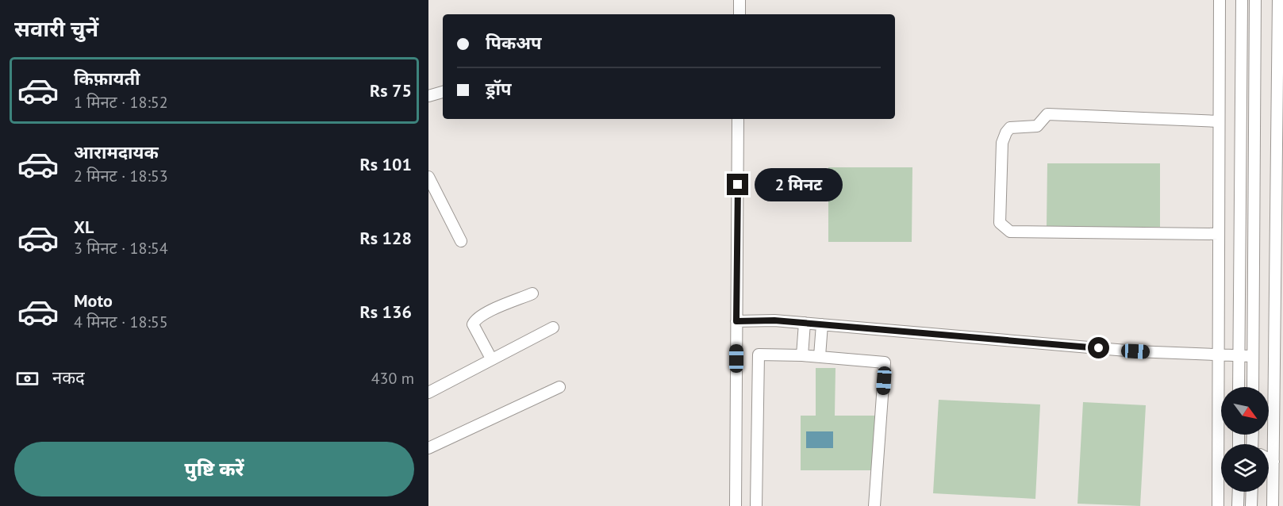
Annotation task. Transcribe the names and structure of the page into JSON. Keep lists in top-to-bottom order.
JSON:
{
  "north": "bottom right",
  "page": {
    "heading": "सवारी चुनें",
    "banner": ["पिकअप", "ड्रॉप"],
    "list": [
      {
        "name": "किफ़ायती",
        "note": "1 मिनट · 18:52",
        "value": "Rs 75"
      },
      {
        "name": "आरामदायक",
        "note": "2 मिनट · 18:53",
        "value": "Rs 101"
      },
      {
        "name": "XL",
        "note": "3 मिनट · 18:54",
        "value": "Rs 128"
      },
      {
        "name": "Moto",
        "note": "4 मिनट · 18:55",
        "value": "Rs 136"
      }
    ],
    "bubble": "2 मिनट",
    "pay": ["नकद", "430 m"],
    "buttons": "पुष्टि करें"
  }
}
